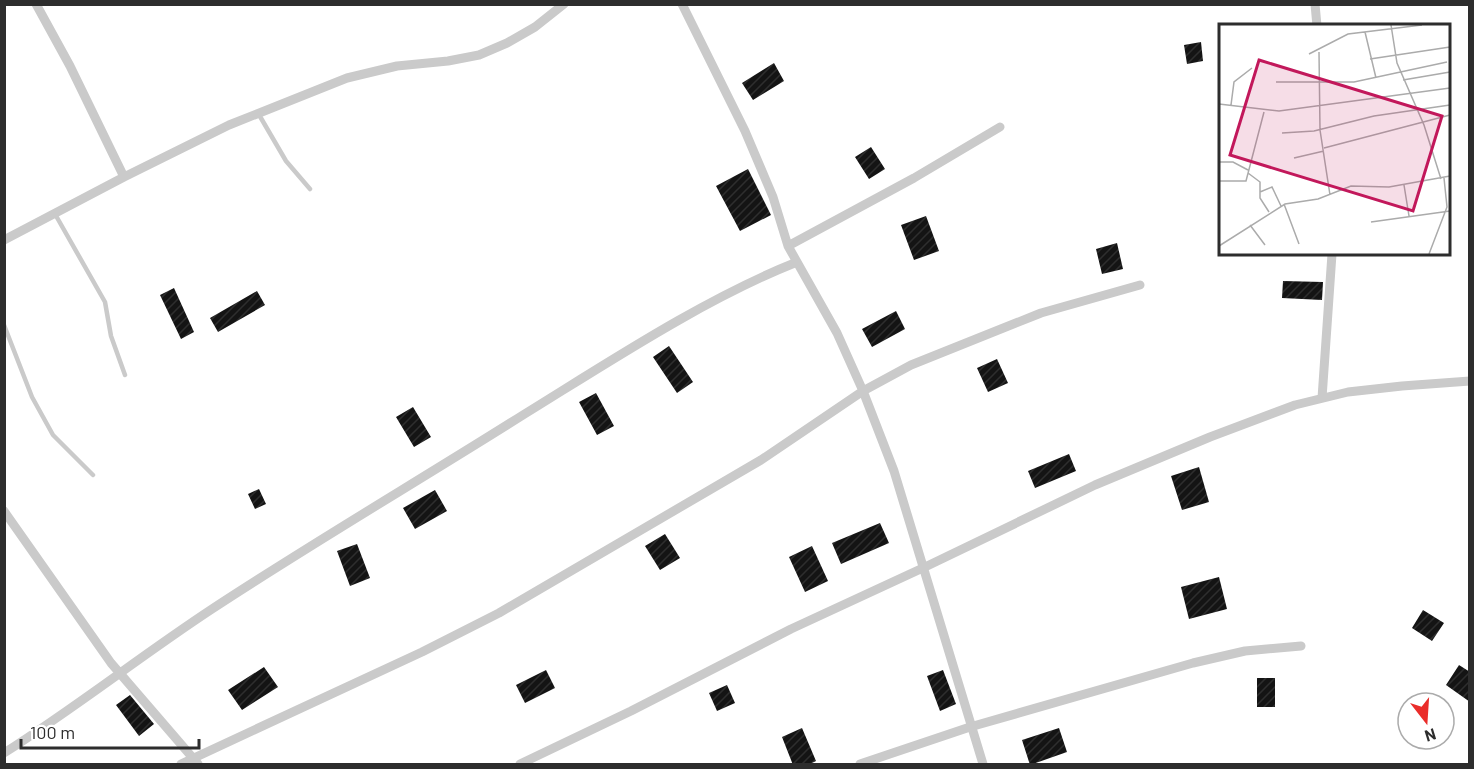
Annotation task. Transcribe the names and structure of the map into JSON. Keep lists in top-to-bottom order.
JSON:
{
  "scale_bar": "100 m",
  "north": "bottom"
}
